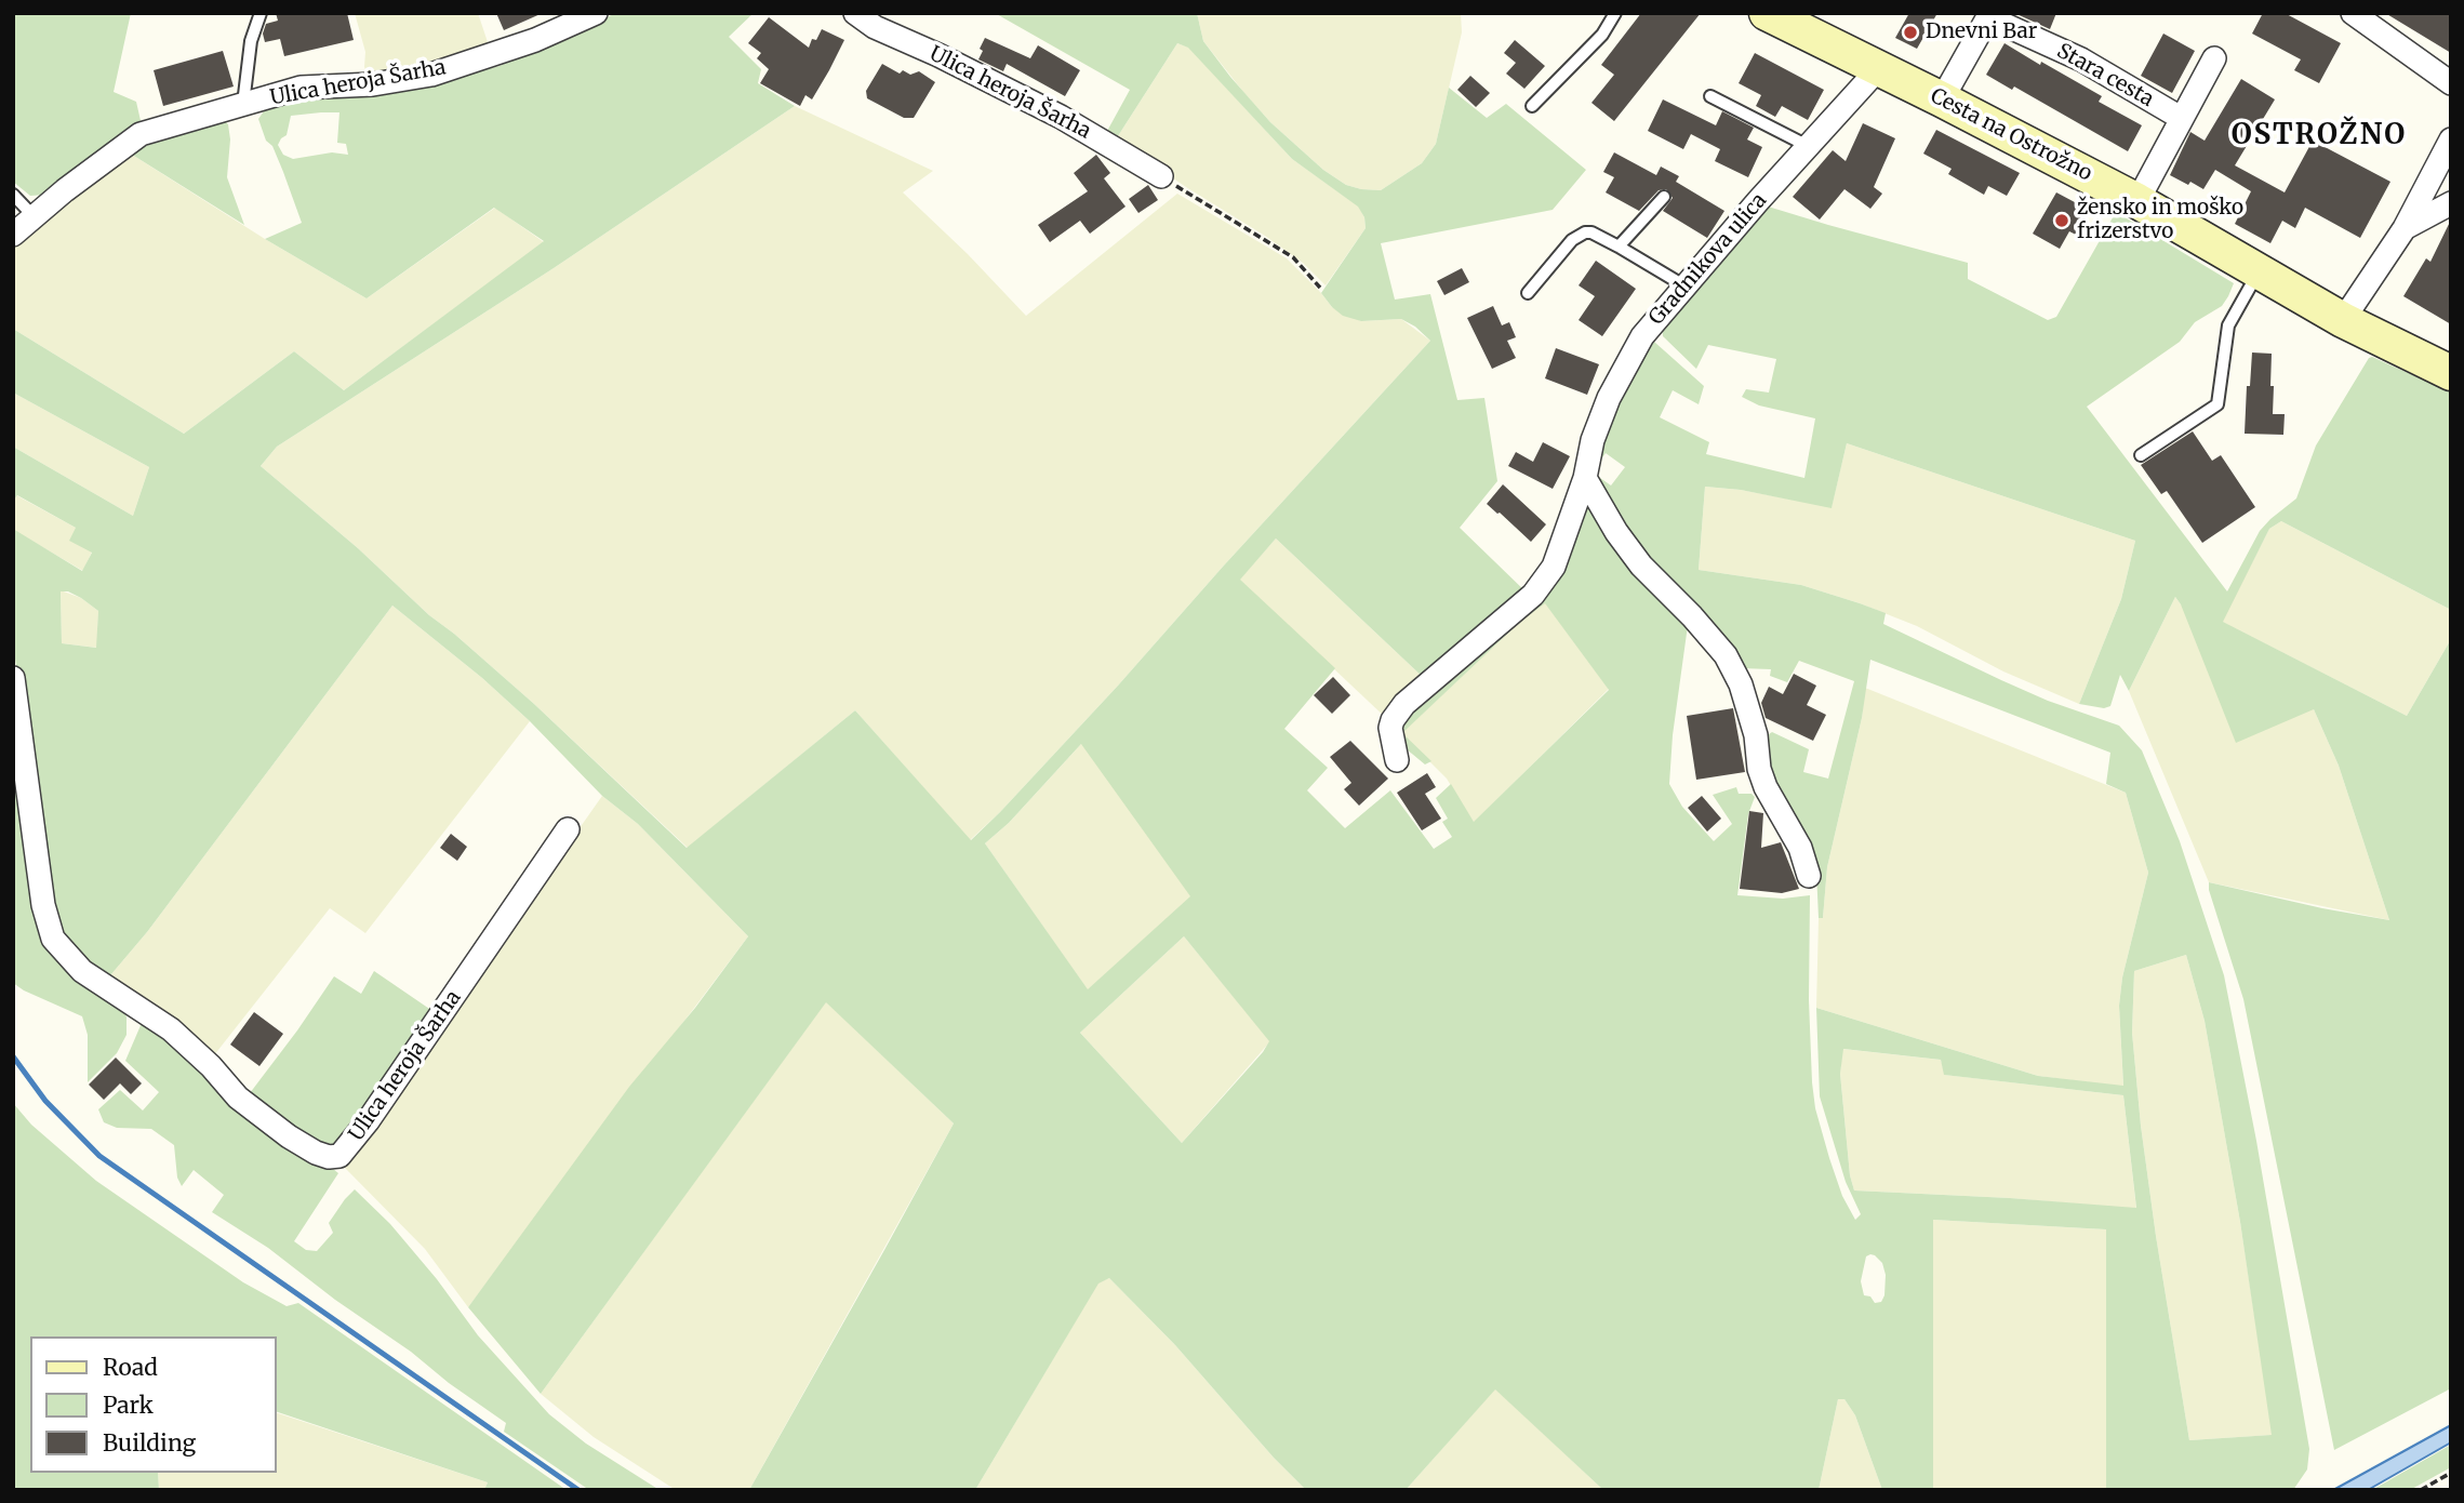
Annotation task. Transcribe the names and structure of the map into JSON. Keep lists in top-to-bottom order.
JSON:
{
  "streets": {
    "street": [
      "Stara cesta",
      "Ulica heroja Šarha",
      "Cesta na Ostrožno",
      "Gradnikova ulica"
    ]
  },
  "crossings": [
    ["Stara cesta", "Cesta na Ostrožno"],
    ["Cesta na Ostrožno", "Gradnikova ulica"]
  ],
  "districts": ["OSTROŽNO"],
  "places": ["Dnevni Bar", "žensko in moško frizerstvo"],
  "legend": ["Road", "Park", "Building"]
}
